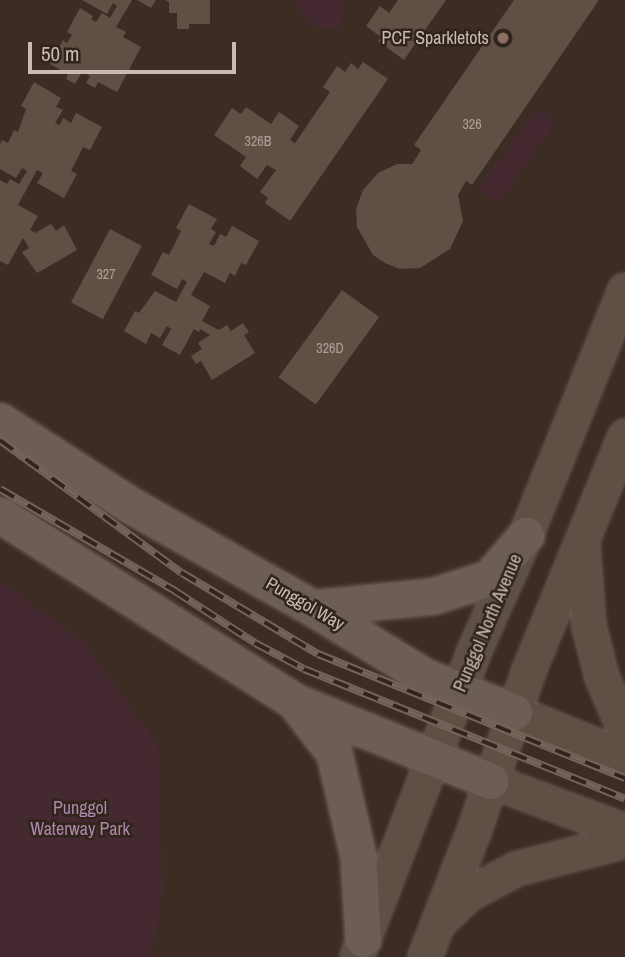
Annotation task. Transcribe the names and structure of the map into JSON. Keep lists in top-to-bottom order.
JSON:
{
  "streets": {
    "main road": ["Punggol Way", "Punggol North Avenue"]
  },
  "crossings": [
    ["Punggol Way", "Punggol North Avenue"]
  ],
  "parks": ["Punggol Waterway Park"],
  "places": ["PCF Sparkletots"],
  "house_numbers": [
    "326",
    "326B",
    "327",
    "326D"
  ],
  "scale_bar": "50 m"
}
